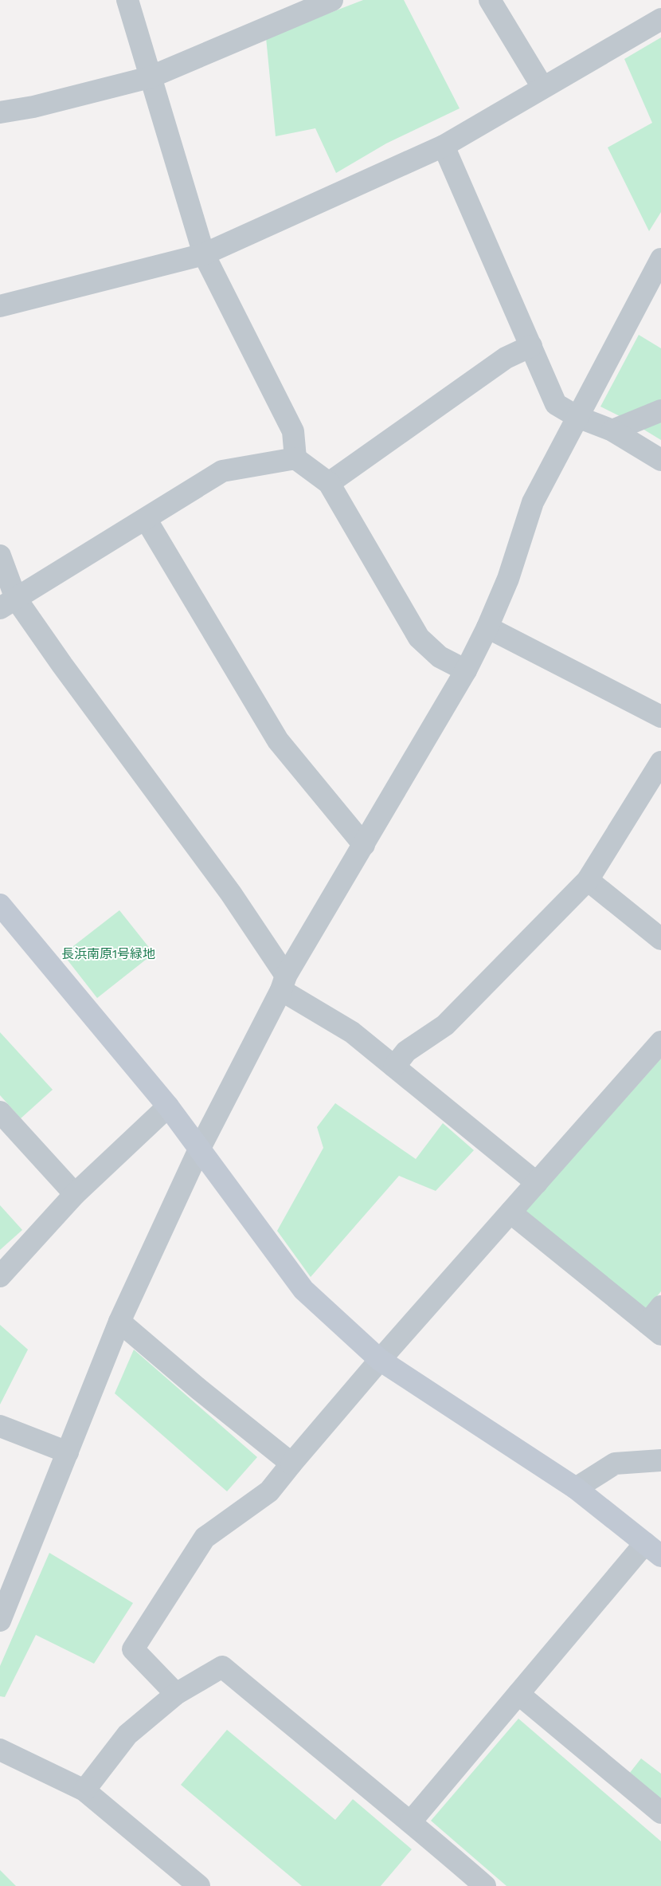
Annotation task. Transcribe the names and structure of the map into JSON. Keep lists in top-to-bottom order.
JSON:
{
  "parks": ["長浜南原1号緑地"]
}
